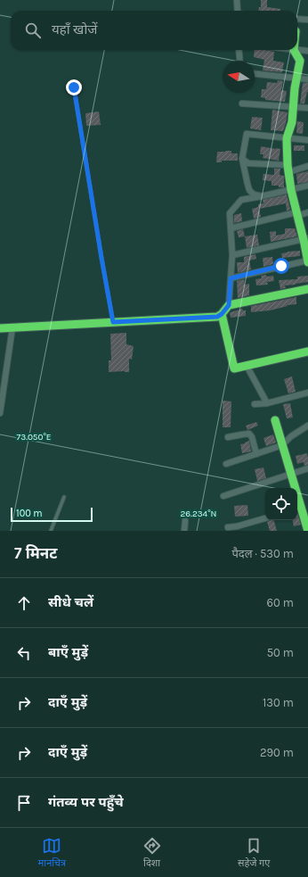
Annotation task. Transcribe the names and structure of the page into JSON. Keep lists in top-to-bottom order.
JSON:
{
  "scale_bar": "100 m",
  "north": "left",
  "page": {
    "search": "यहाँ खोजें",
    "scale": "100 m",
    "heading": ["7 मिनट", "पैदल · 530 m"],
    "list": [
      ["सीधे चलें", "60 m"],
      ["बाएँ मुड़ें", "50 m"],
      ["दाएँ मुड़ें", "130 m"],
      ["दाएँ मुड़ें", "290 m"],
      "गंतव्य पर पहुँचे"
    ],
    "nav": ["मानचित्र", "दिशा", "सहेजे गए"]
  },
  "coordinates": ["73.050°E", "26.234°N"]
}
